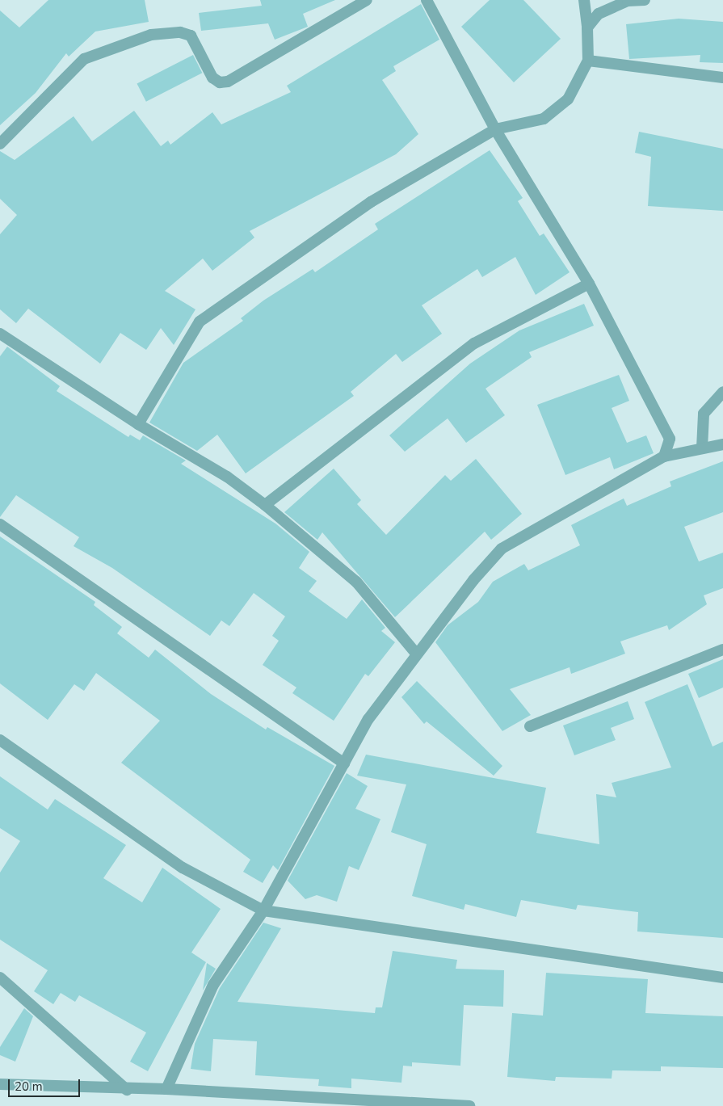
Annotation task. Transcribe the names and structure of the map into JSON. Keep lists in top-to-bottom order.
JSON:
{
  "scale_bar": "20 m"
}
